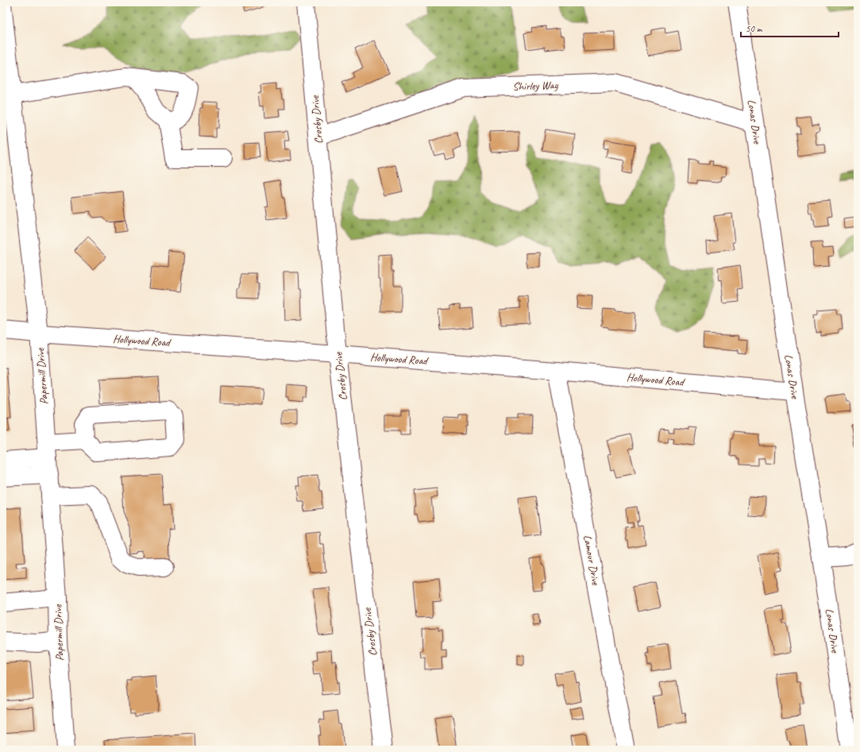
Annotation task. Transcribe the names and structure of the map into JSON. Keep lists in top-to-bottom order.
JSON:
{
  "streets": {
    "street": [
      "Shirley Way",
      "Crosby Drive",
      "Lonas Drive",
      "Hollywood Road",
      "Papermill Drive",
      "Lamour Drive"
    ]
  },
  "crossings": [
    ["Shirley Way", "Crosby Drive"],
    ["Shirley Way", "Lonas Drive"],
    ["Crosby Drive", "Hollywood Road"],
    ["Lonas Drive", "Hollywood Road"],
    ["Hollywood Road", "Papermill Drive"],
    ["Hollywood Road", "Lamour Drive"]
  ],
  "scale_bar": "50 m"
}
